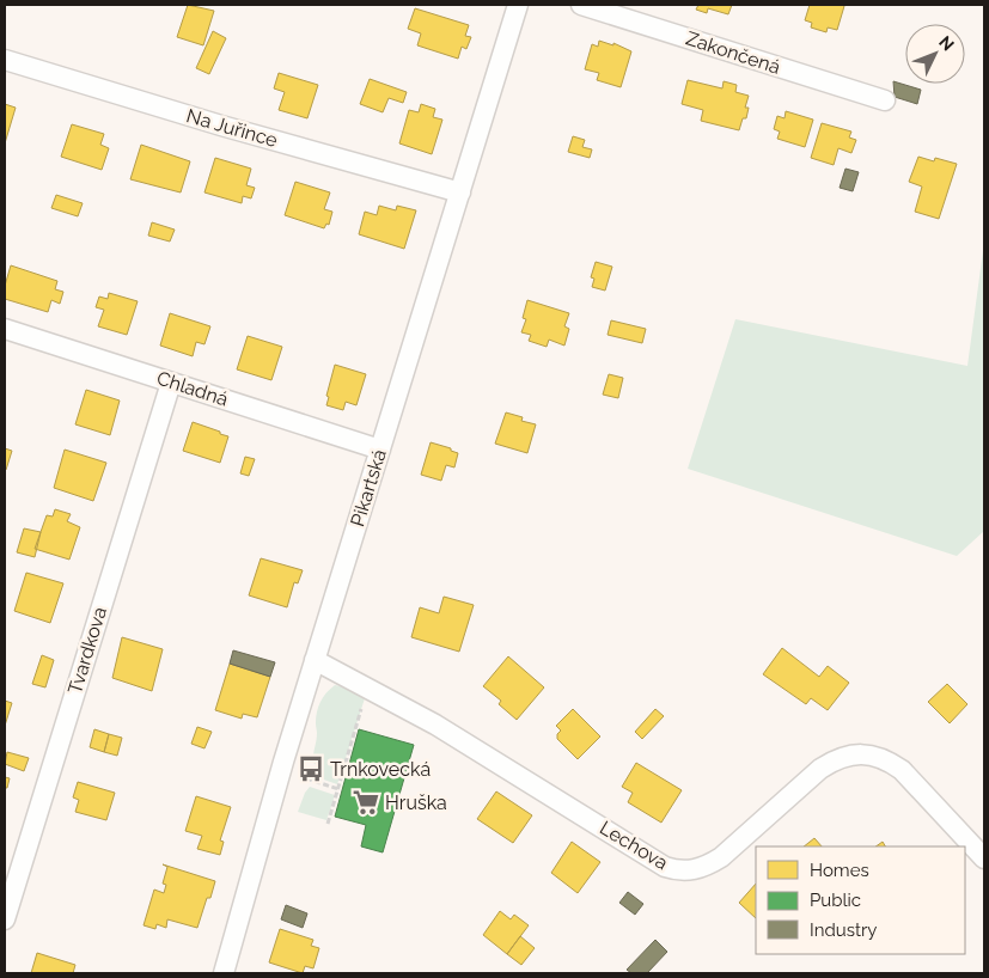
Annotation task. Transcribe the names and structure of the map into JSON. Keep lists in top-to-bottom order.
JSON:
{
  "streets": {
    "street": [
      "Zakončená",
      "Na Juřince",
      "Chladná",
      "Pikartská",
      "Tvardkova",
      "Lechova"
    ]
  },
  "crossings": [
    ["Na Juřince", "Pikartská"],
    ["Chladná", "Pikartská"],
    ["Chladná", "Tvardkova"],
    ["Pikartská", "Lechova"]
  ],
  "places": {
    "bus stop": ["Trnkovecká"],
    "supermarket": ["Hruška"]
  },
  "legend": ["Homes", "Public", "Industry"],
  "north": "top right"
}
